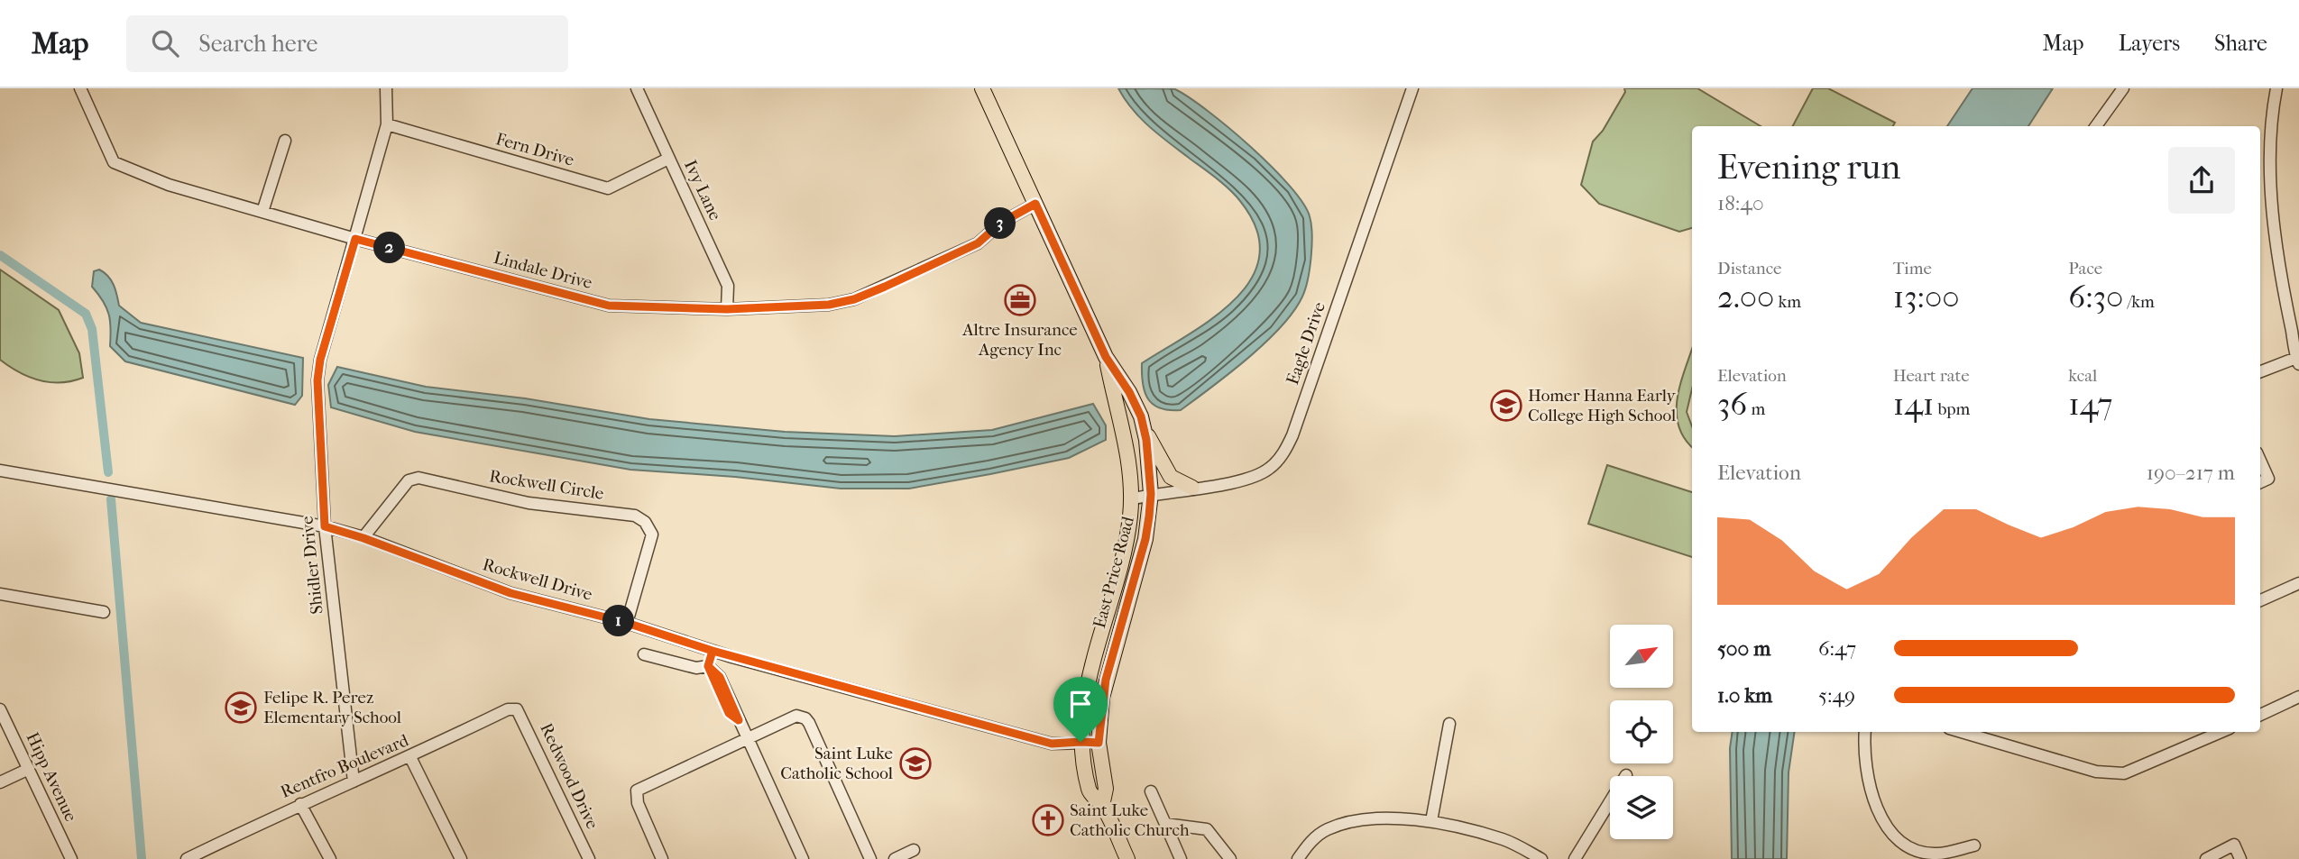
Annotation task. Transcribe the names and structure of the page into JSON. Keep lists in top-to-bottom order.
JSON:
{
  "streets": {
    "main road": ["East Price Road"],
    "street": [
      "Fern Drive",
      "Ivy Lane",
      "Lindale Drive",
      "Eagle Drive",
      "Rockwell Circle",
      "Shidler Drive",
      "Rockwell Drive",
      "Rentfro Boulevard",
      "Redwood Drive",
      "Hipp Avenue"
    ]
  },
  "crossings": [
    ["Fern Drive", "Ivy Lane"],
    ["Fern Drive", "Shidler Drive"],
    ["Ivy Lane", "Lindale Drive"],
    ["Lindale Drive", "Shidler Drive"],
    ["Lindale Drive", "East Price Road"],
    ["Eagle Drive", "East Price Road"],
    ["Rockwell Circle", "Rockwell Drive"],
    ["Shidler Drive", "Rockwell Drive"],
    ["Shidler Drive", "Rentfro Boulevard"],
    ["East Price Road", "Rockwell Drive"],
    ["Rentfro Boulevard", "Redwood Drive"]
  ],
  "places": {
    "office": ["Altre Insurance Agency Inc"],
    "school or university": ["Homer Hanna Early College High School", "Felipe R. Perez Elementary School", "Saint Luke Catholic School"],
    "church": ["Saint Luke Catholic Church"]
  },
  "north": "top right",
  "page": {
    "header": "Map",
    "search": "Search here",
    "nav": ["Map", "Layers", "Share"],
    "heading": ["Evening run", "18:40"],
    "pins": ["3", "2", "1"],
    "stats": [
      ["Distance", "2.00 km"],
      ["Time", "13:00"],
      ["Pace", "6:30 /km"],
      ["Elevation", "36 m"],
      ["Heart rate", "141 bpm"],
      ["kcal", "147"]
    ],
    "chart": ["Elevation", "190–217 m"],
    "list": [
      {
        "name": "500 m",
        "note": "6:47"
      },
      {
        "name": "1.0 km",
        "note": "5:49"
      }
    ]
  }
}
